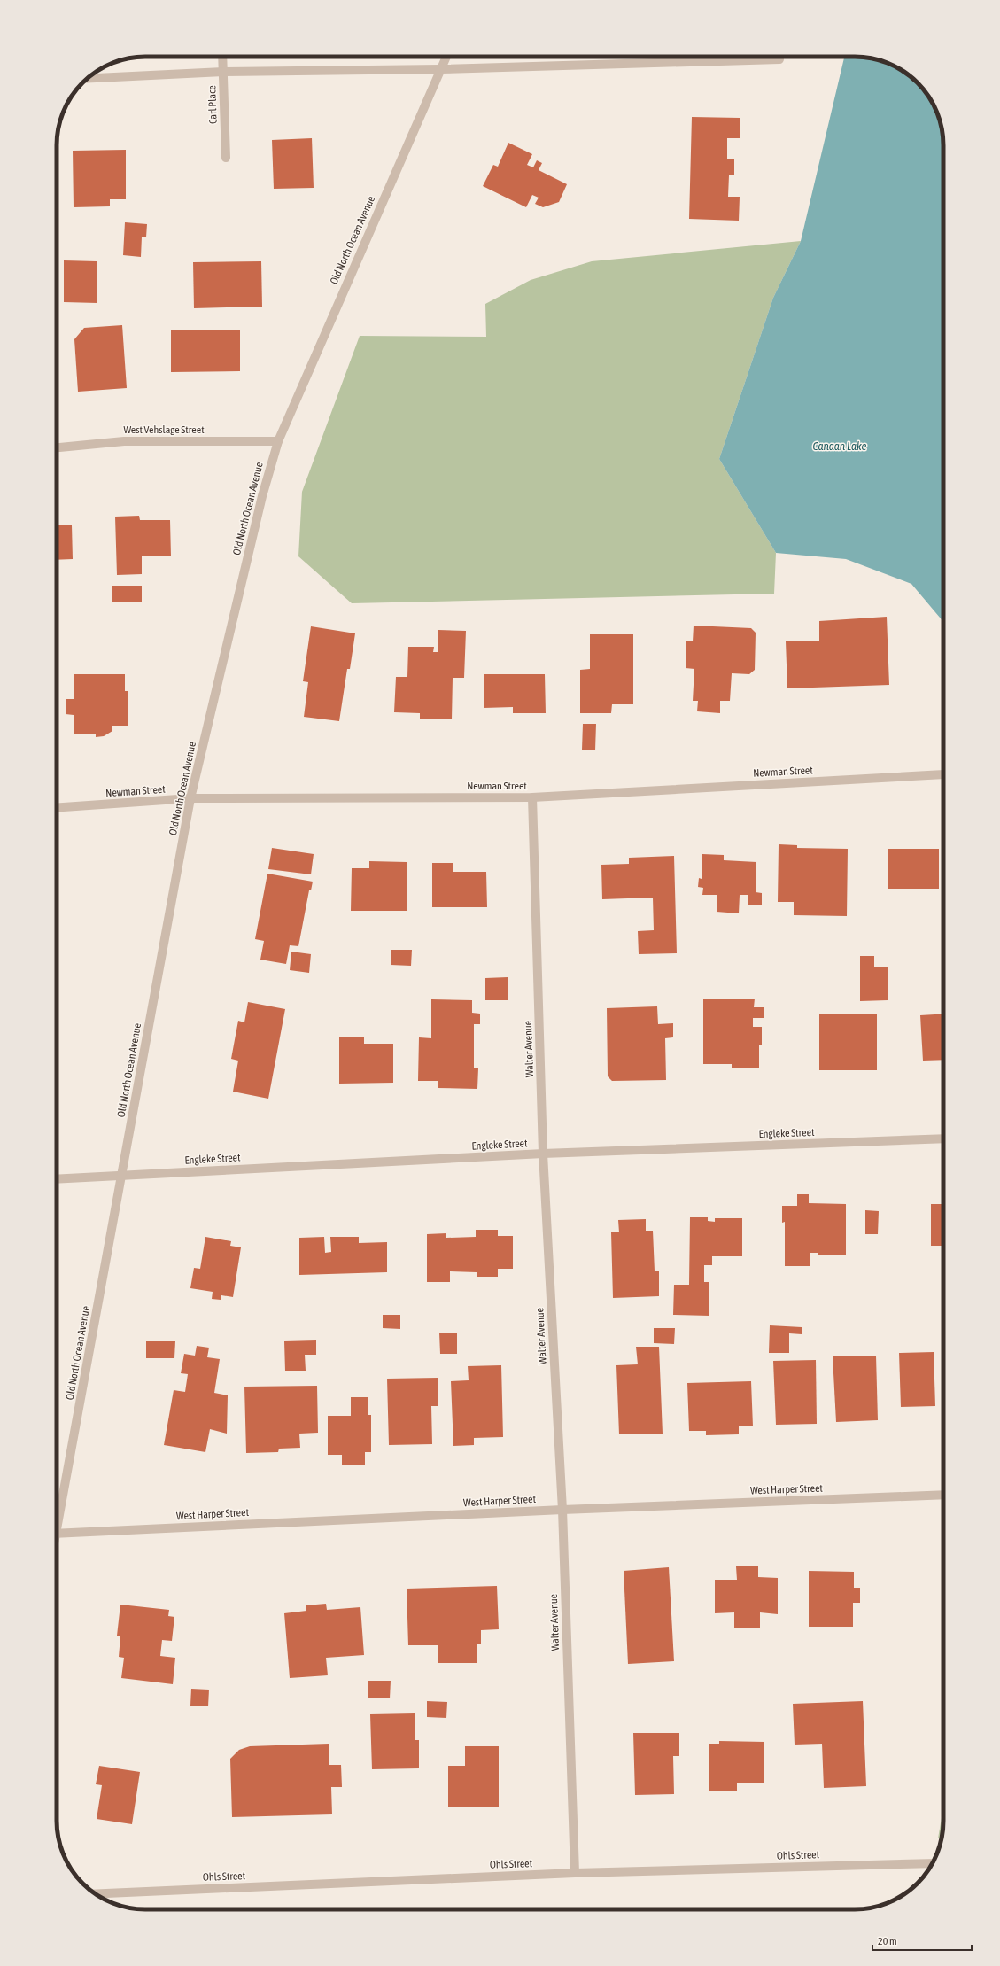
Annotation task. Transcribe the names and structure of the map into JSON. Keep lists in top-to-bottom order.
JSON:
{
  "streets": {
    "street": [
      "Carl Place",
      "Old North Ocean Avenue",
      "West Vehslage Street",
      "Newman Street",
      "Walter Avenue",
      "Engleke Street",
      "West Harper Street",
      "Ohls Street"
    ]
  },
  "crossings": [
    ["Old North Ocean Avenue", "West Vehslage Street"],
    ["Old North Ocean Avenue", "Newman Street"],
    ["Old North Ocean Avenue", "Engleke Street"],
    ["Newman Street", "Walter Avenue"],
    ["Walter Avenue", "Engleke Street"],
    ["Walter Avenue", "West Harper Street"],
    ["Walter Avenue", "Ohls Street"]
  ],
  "water": ["Canaan Lake"],
  "scale_bar": "20 m"
}
